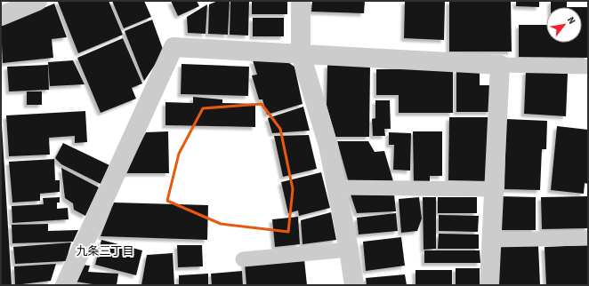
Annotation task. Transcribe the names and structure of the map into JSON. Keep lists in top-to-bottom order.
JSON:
{
  "districts": ["九条三丁目"],
  "north": "top right"
}
